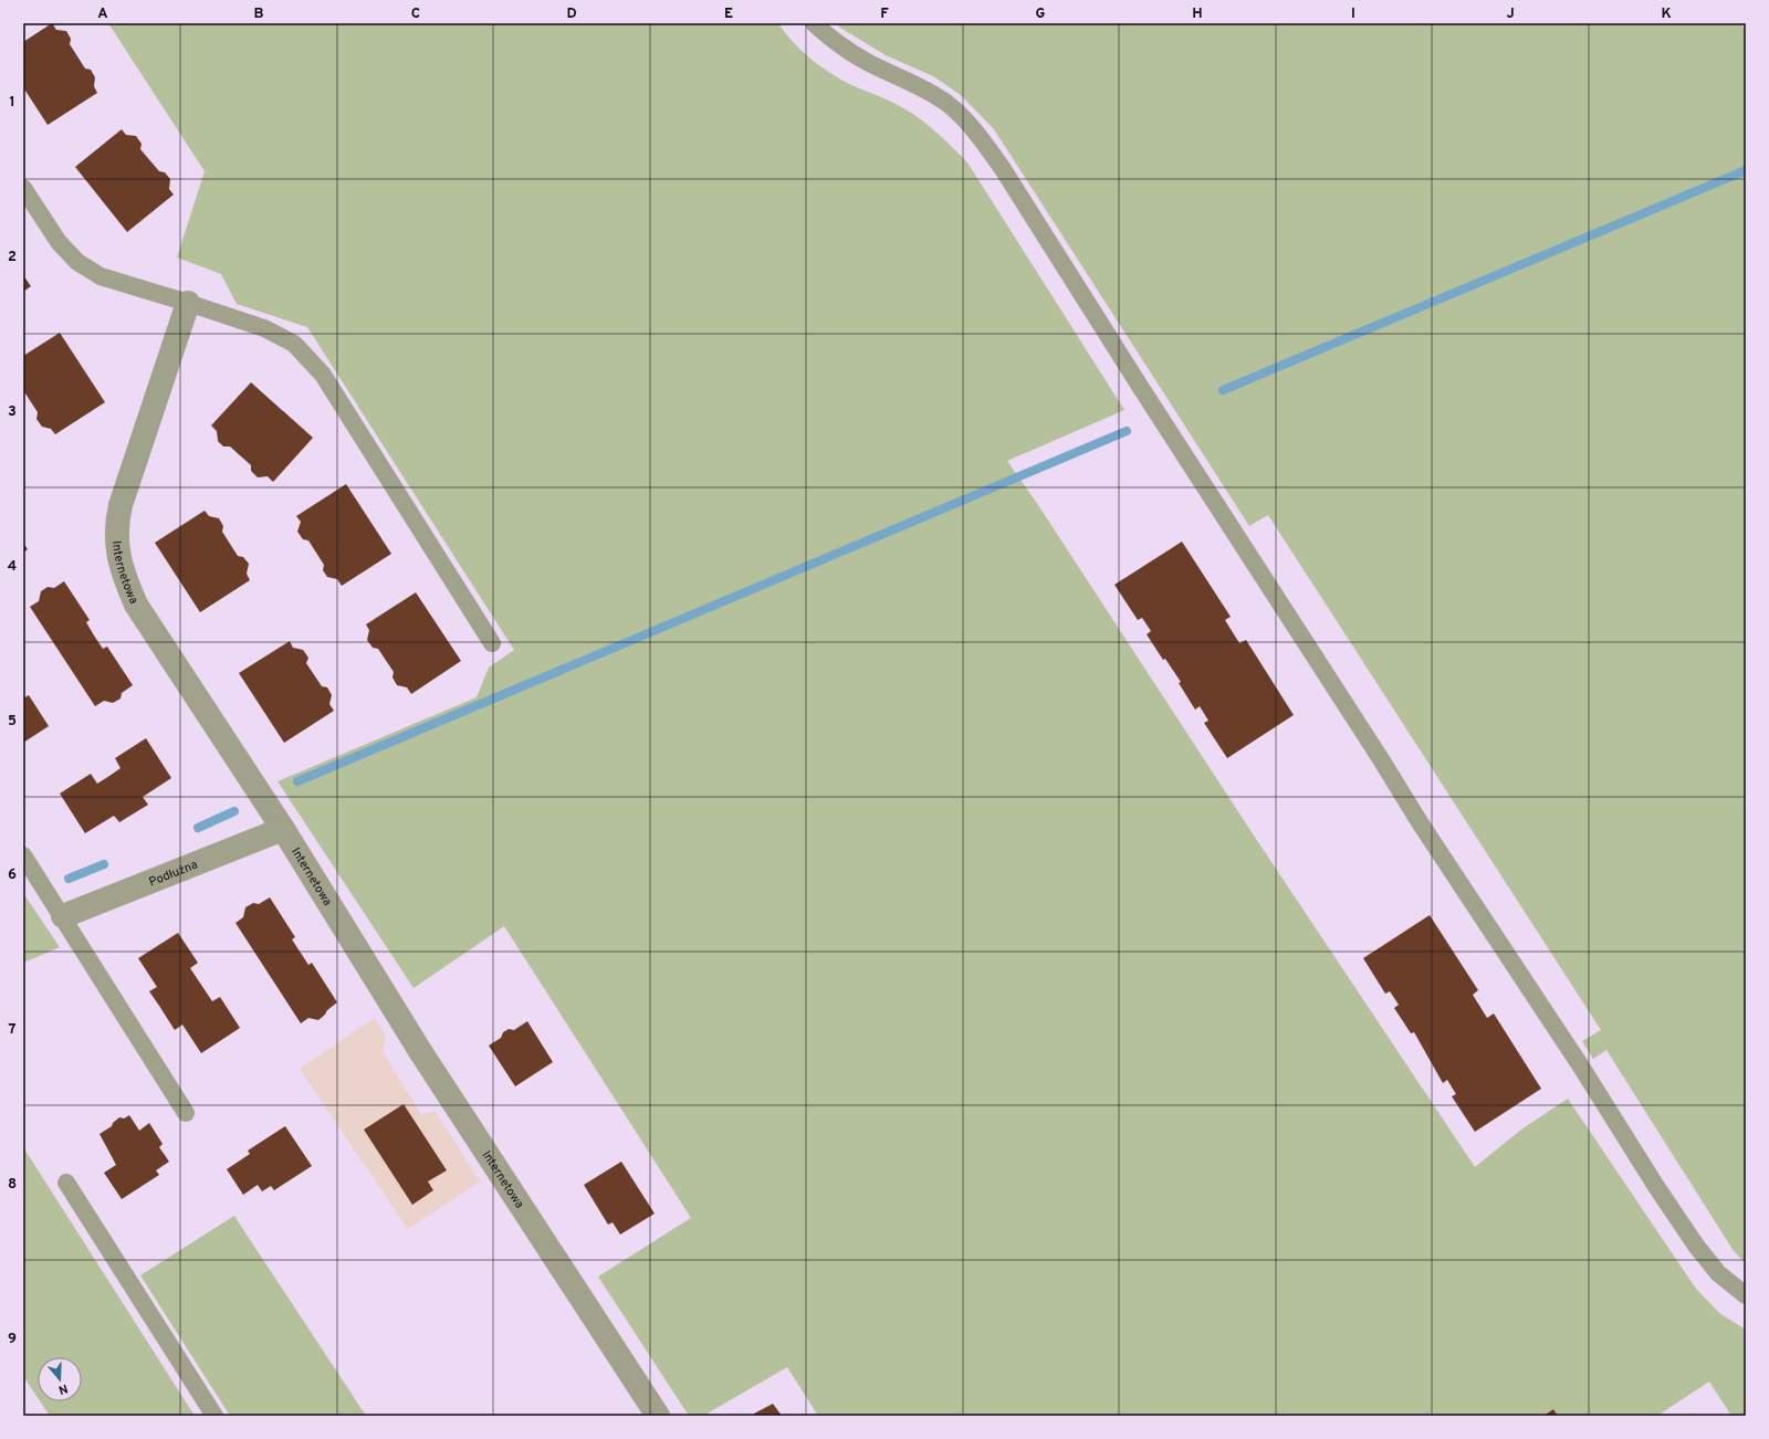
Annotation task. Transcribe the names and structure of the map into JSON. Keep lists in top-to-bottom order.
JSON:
{
  "streets": {
    "street": ["Internetowa", "Podłużna"]
  },
  "crossings": [
    ["Internetowa", "Podłużna"]
  ],
  "north": "bottom",
  "grid": {
    "columns": [
      "A",
      "B",
      "C",
      "D",
      "E",
      "F",
      "G",
      "H",
      "I",
      "J",
      "K"
    ],
    "rows": [
      "1",
      "2",
      "3",
      "4",
      "5",
      "6",
      "7",
      "8",
      "9"
    ]
  }
}
